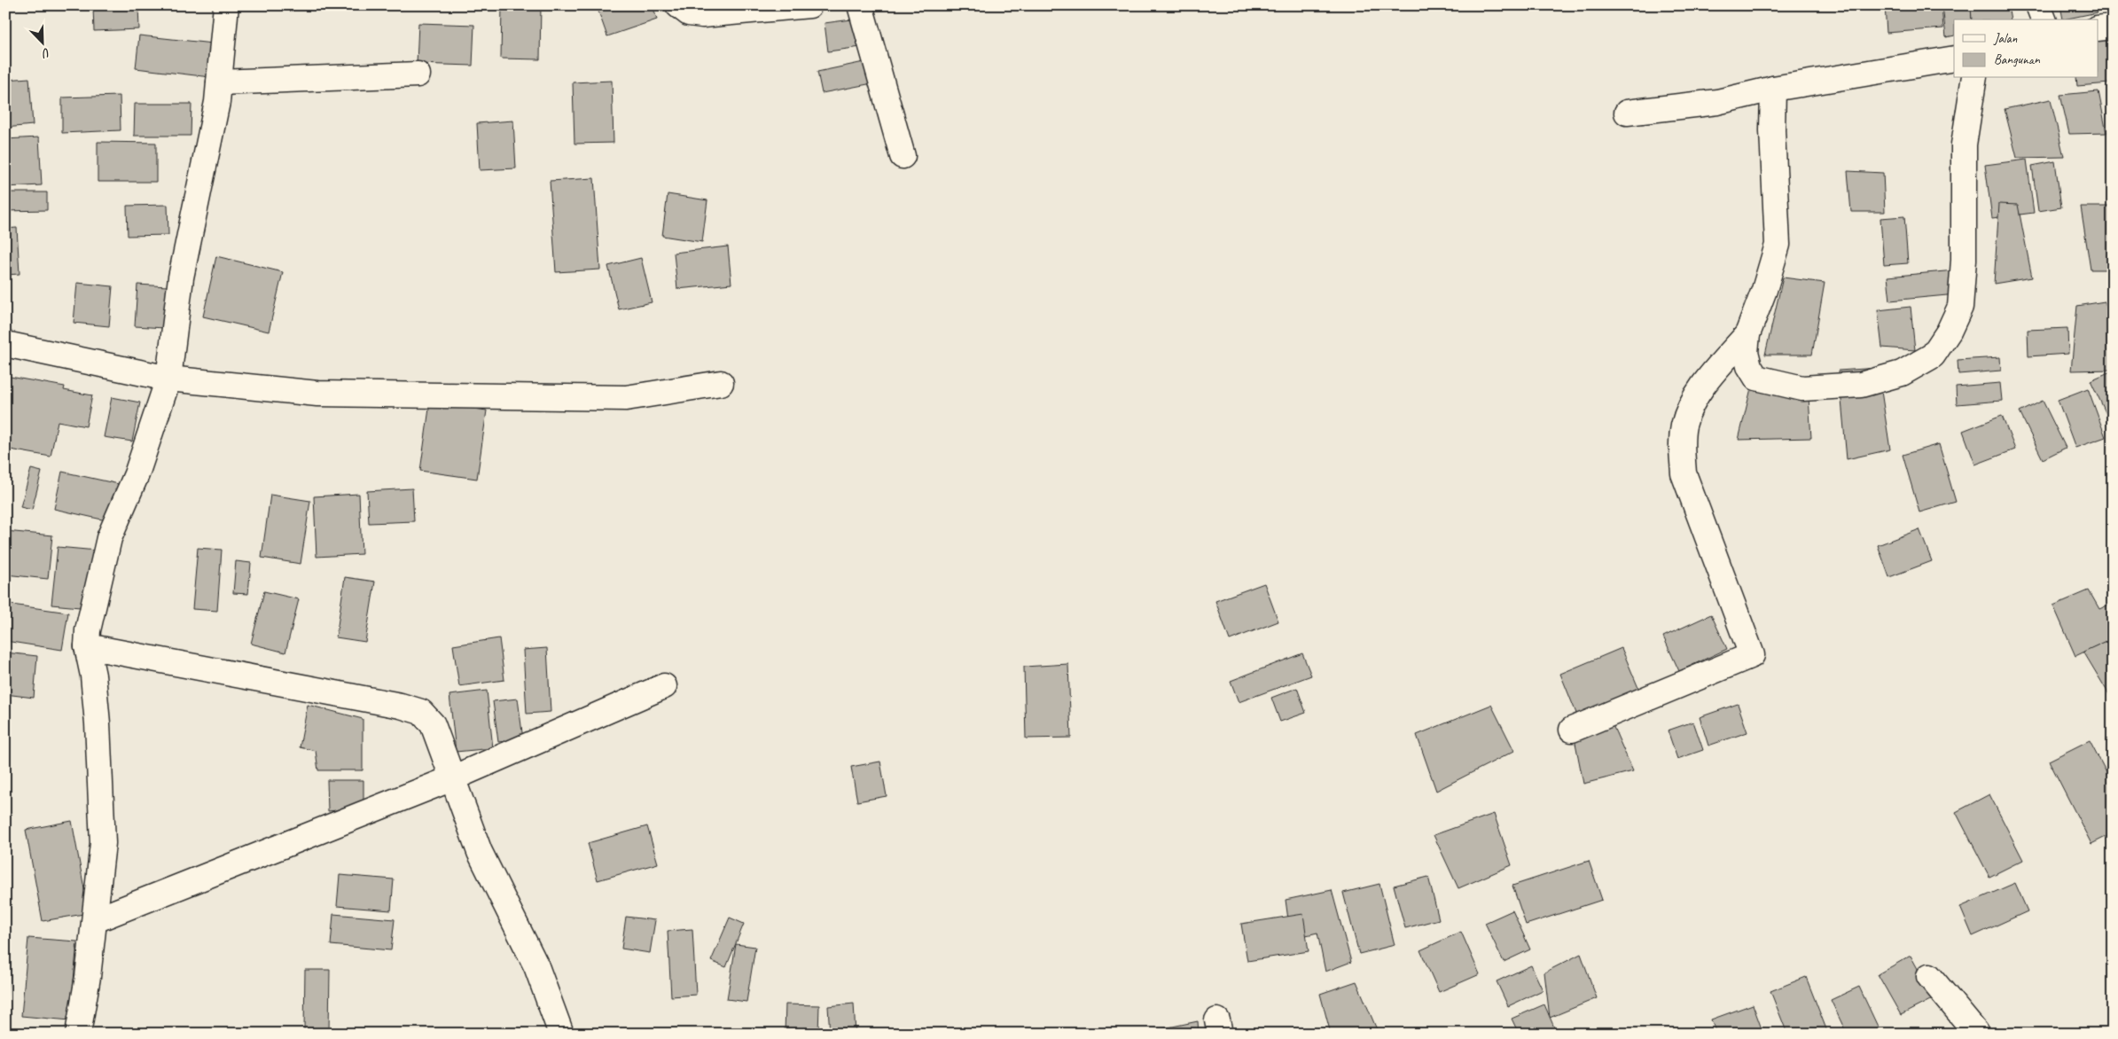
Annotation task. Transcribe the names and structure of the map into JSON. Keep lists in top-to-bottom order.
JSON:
{
  "legend": ["Jalan", "Bangunan"],
  "north": "bottom right"
}
